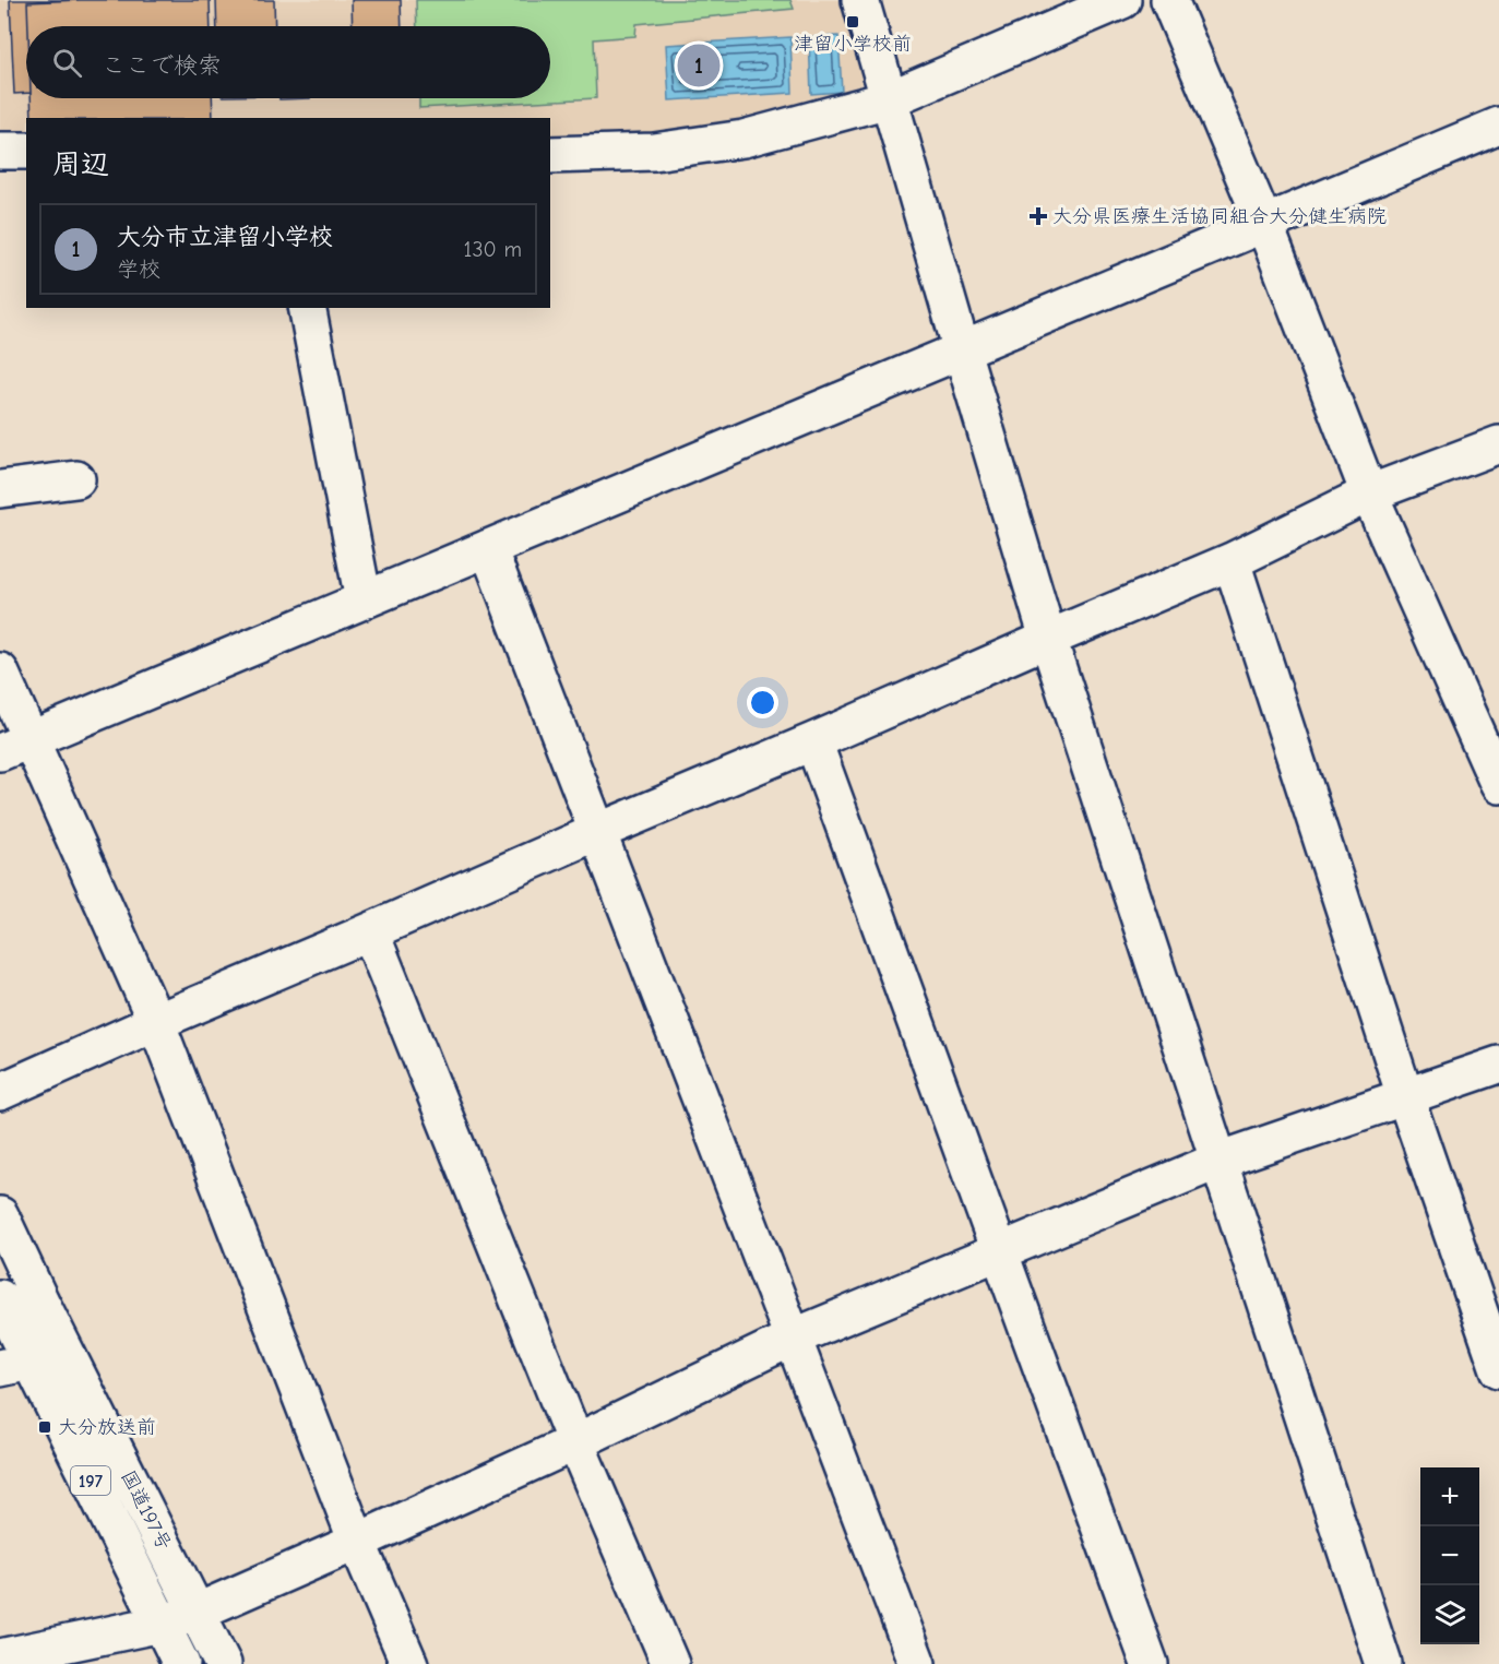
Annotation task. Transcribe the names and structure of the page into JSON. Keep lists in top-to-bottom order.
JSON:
{
  "streets": {
    "main road": ["197", "国道197号"]
  },
  "places": {
    "transit": ["津留小学校前", "大分放送前"],
    "health": ["大分県医療生活協同組合大分健生病院"]
  },
  "page": {
    "search": "ここで検索",
    "pins": "1",
    "heading": "周辺",
    "list": [
      {
        "mark": "1",
        "name": "大分市立津留小学校",
        "note": "学校",
        "value": "130 m"
      }
    ],
    "map_buttons": ["+", "−"]
  }
}
